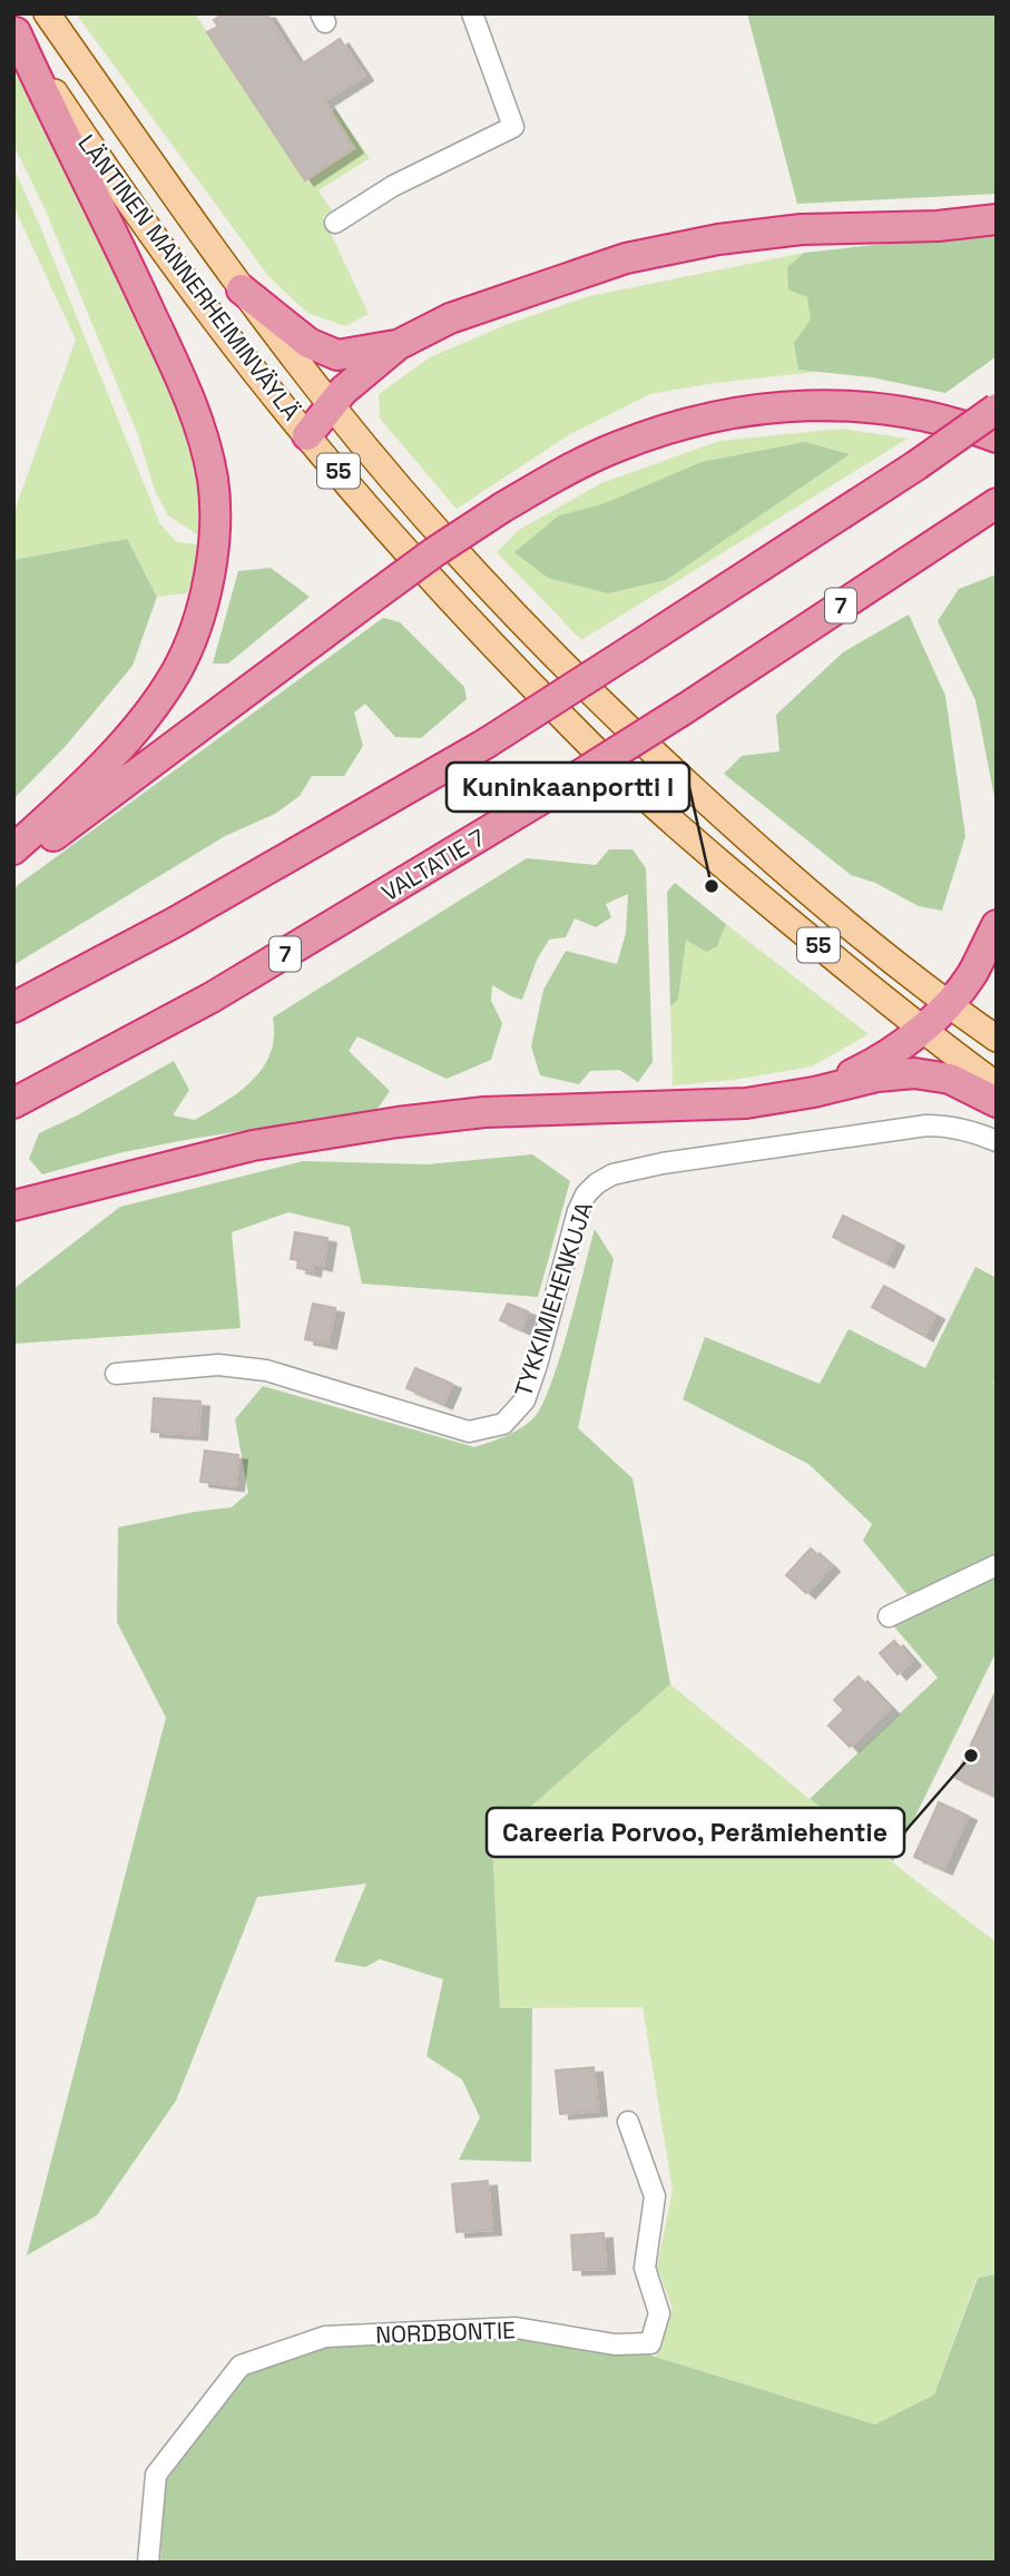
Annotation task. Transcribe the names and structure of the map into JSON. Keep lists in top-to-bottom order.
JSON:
{
  "streets": {
    "highway": ["7", "VALTATIE 7"],
    "main road": ["LÄNTINEN MANNERHEIMINVÄYLÄ", "55"],
    "street": ["TYKKIMIEHENKUJA", "NORDBONTIE"]
  },
  "places": ["Kuninkaanportti I", "Careeria Porvoo, Perämiehentie"]
}
